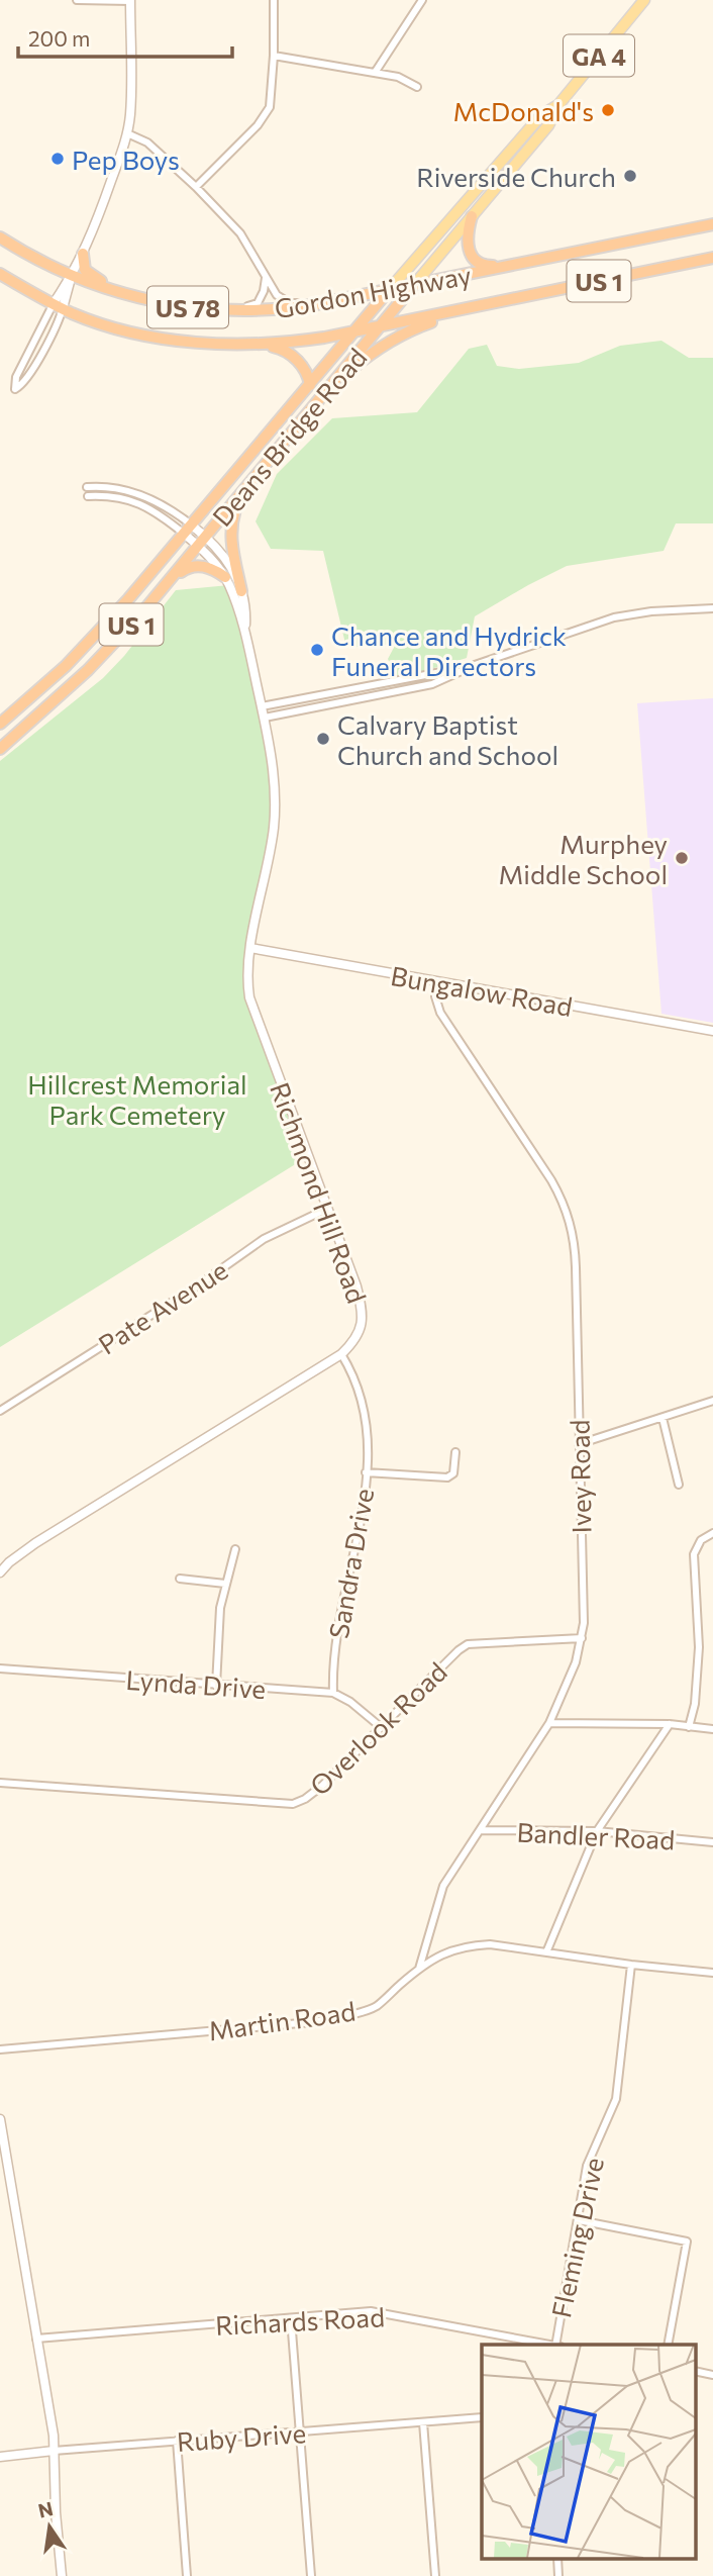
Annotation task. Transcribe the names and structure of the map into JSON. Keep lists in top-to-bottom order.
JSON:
{
  "streets": {
    "highway": [
      "GA 4",
      "US 1",
      "Gordon Highway",
      "US 78",
      "Deans Bridge Road"
    ],
    "street": [
      "Bungalow Road",
      "Richmond Hill Road",
      "Pate Avenue",
      "Ivey Road",
      "Sandra Drive",
      "Lynda Drive",
      "Overlook Road",
      "Bandler Road",
      "Martin Road",
      "Fleming Drive",
      "Richards Road",
      "Ruby Drive"
    ]
  },
  "crossings": [
    ["US 1", "Gordon Highway"],
    ["US 1", "Deans Bridge Road"],
    ["Gordon Highway", "Deans Bridge Road"],
    ["Deans Bridge Road", "Richmond Hill Road"],
    ["Bungalow Road", "Richmond Hill Road"],
    ["Bungalow Road", "Ivey Road"],
    ["Richmond Hill Road", "Pate Avenue"],
    ["Richmond Hill Road", "Sandra Drive"],
    ["Ivey Road", "Overlook Road"],
    ["Ivey Road", "Bandler Road"],
    ["Ivey Road", "Martin Road"],
    ["Sandra Drive", "Lynda Drive"],
    ["Lynda Drive", "Overlook Road"],
    ["Martin Road", "Fleming Drive"]
  ],
  "parks": ["Hillcrest Memorial Park Cemetery"],
  "places": [
    "McDonald's",
    "Pep Boys",
    "Riverside Church",
    "Chance and Hydrick Funeral Directors",
    "Calvary Baptist Church and School",
    "Murphey Middle School"
  ],
  "scale_bar": "200 m",
  "north": "top"
}
